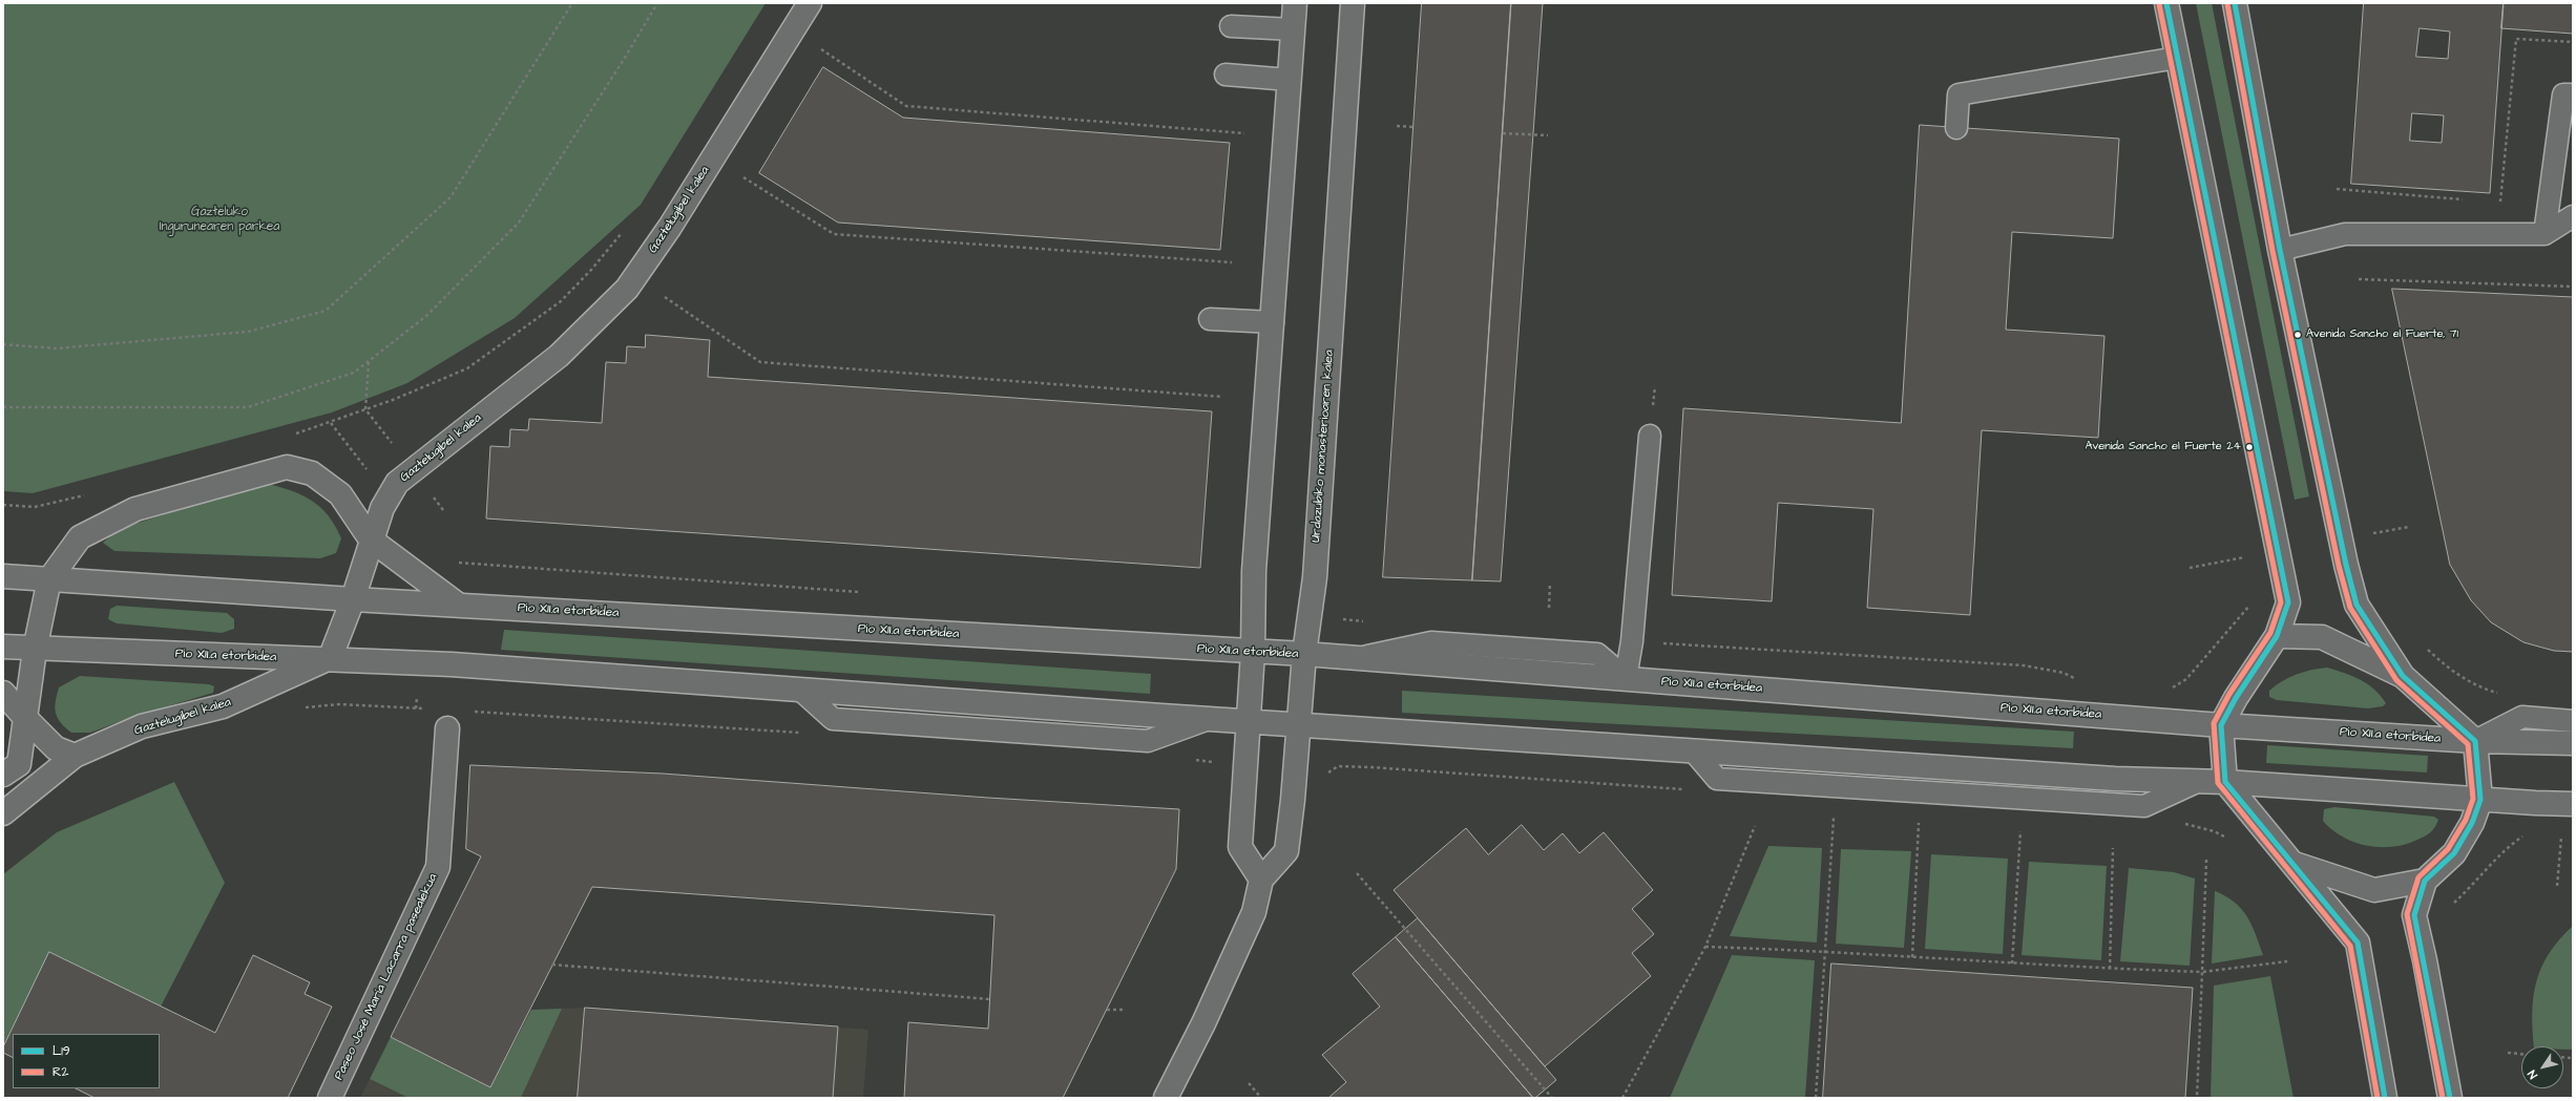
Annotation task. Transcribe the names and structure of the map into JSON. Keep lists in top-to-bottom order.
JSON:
{
  "streets": {
    "main road": [
      "Gaztelugibel kalea",
      "Urdazubiko monasterioaren kalea",
      "Pio XII.a etorbidea",
      "Paseo José María Lacarra pasealekua"
    ]
  },
  "crossings": [
    ["Gaztelugibel kalea", "Pio XII.a etorbidea"],
    ["Urdazubiko monasterioaren kalea", "Pio XII.a etorbidea"]
  ],
  "parks": ["Gazteluko Ingurunearen parkea"],
  "places": ["Avenida Sancho el Fuerte, 71", "Avenida Sancho el Fuerte 24"],
  "lines": ["transit line L19", "transit line R2"],
  "legend": ["L19", "R2"],
  "north": "bottom left"
}
